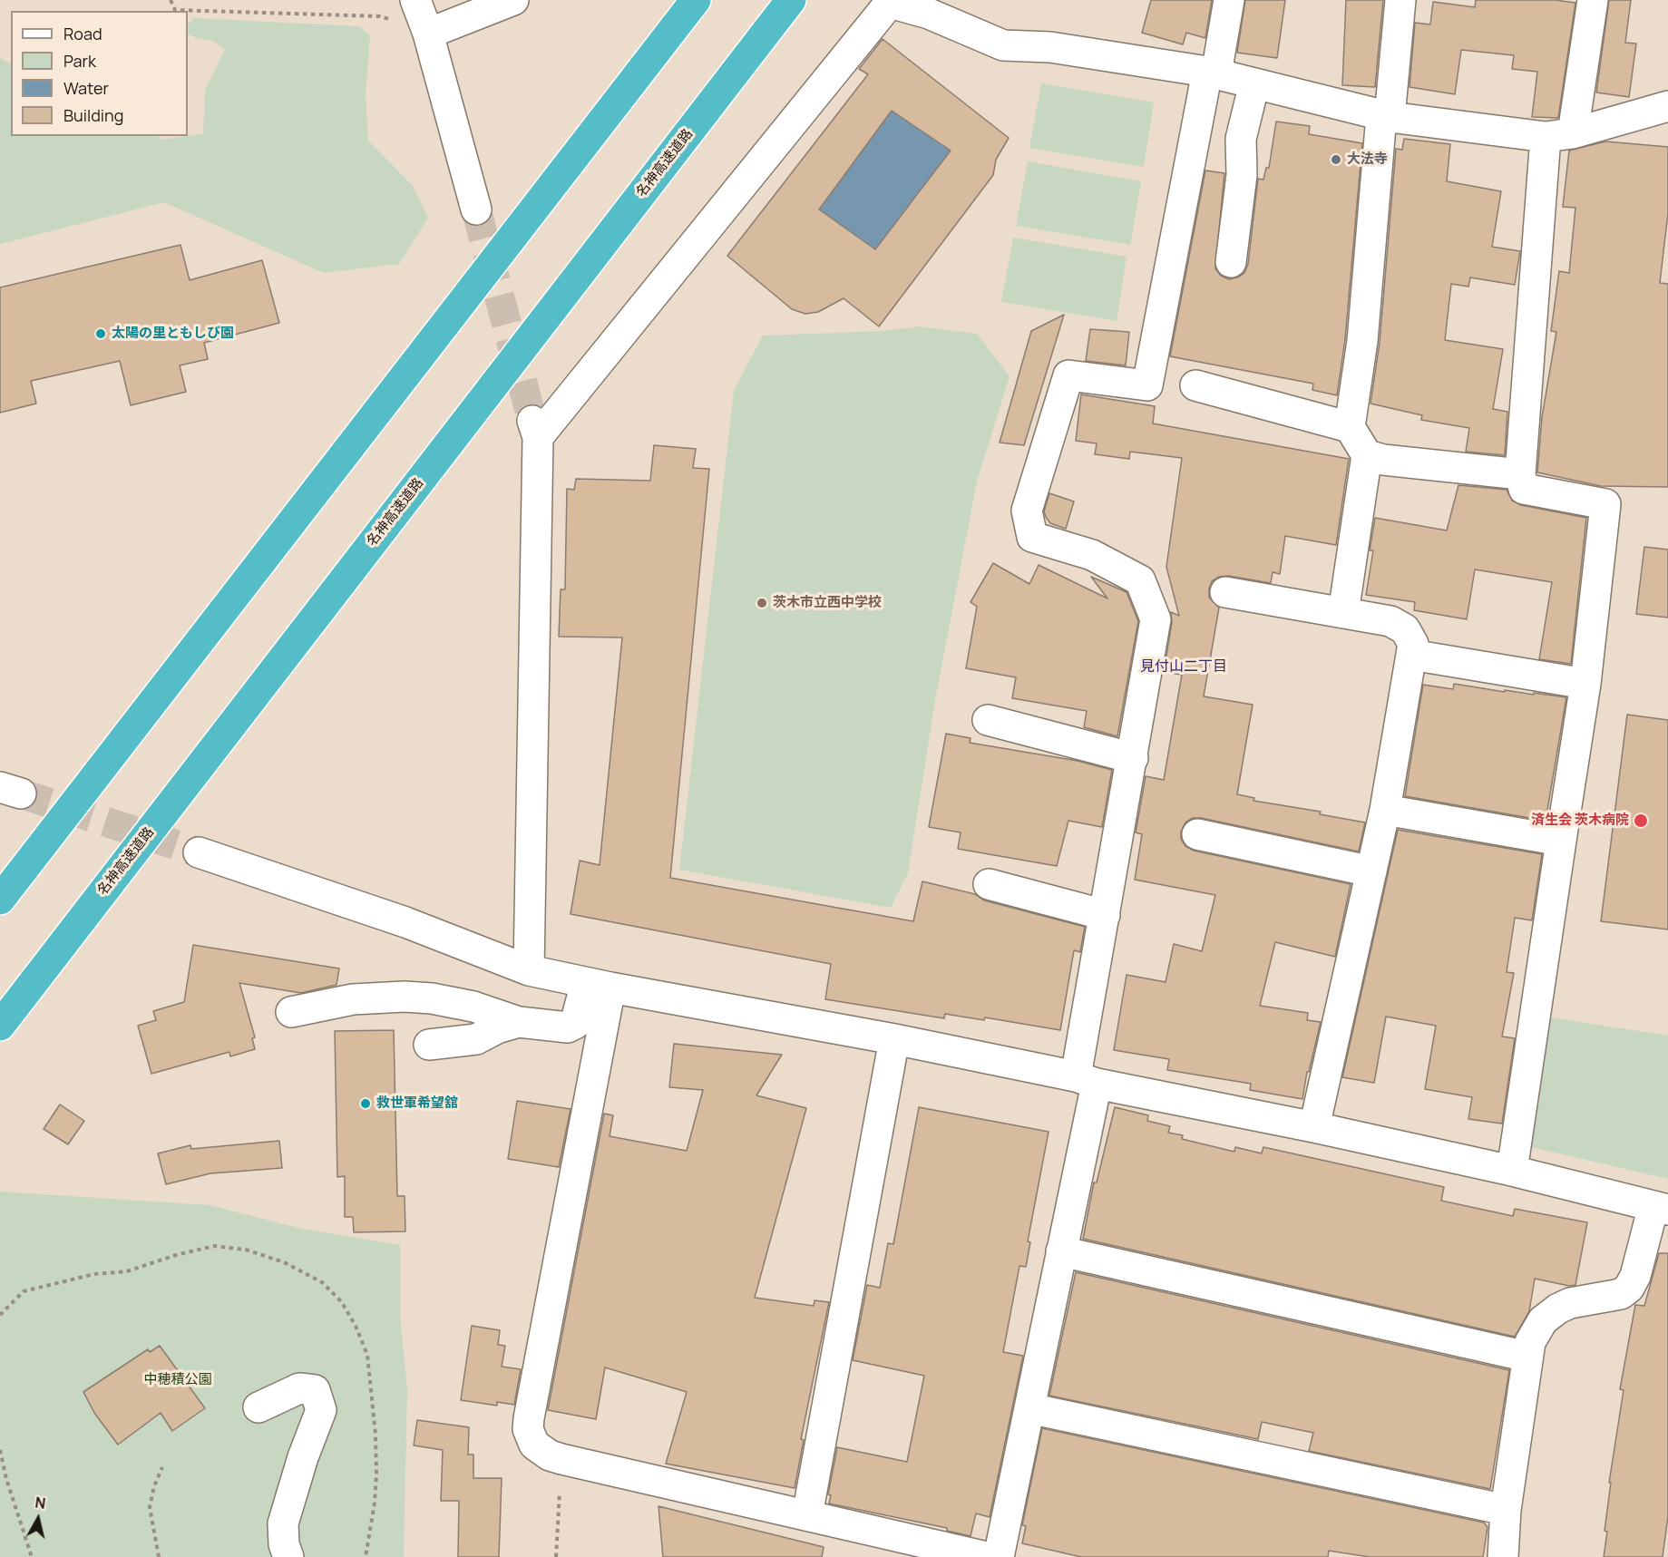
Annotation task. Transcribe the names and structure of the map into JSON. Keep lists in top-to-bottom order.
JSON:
{
  "streets": {
    "highway": ["名神高速道路"]
  },
  "districts": ["見付山二丁目"],
  "parks": ["中穂積公園"],
  "places": [
    "大法寺",
    "太陽の里ともしび園",
    "茨木市立西中学校",
    "済生会 茨木病院",
    "救世軍希望舘"
  ],
  "legend": [
    "Road",
    "Park",
    "Water",
    "Building"
  ],
  "north": "top"
}
